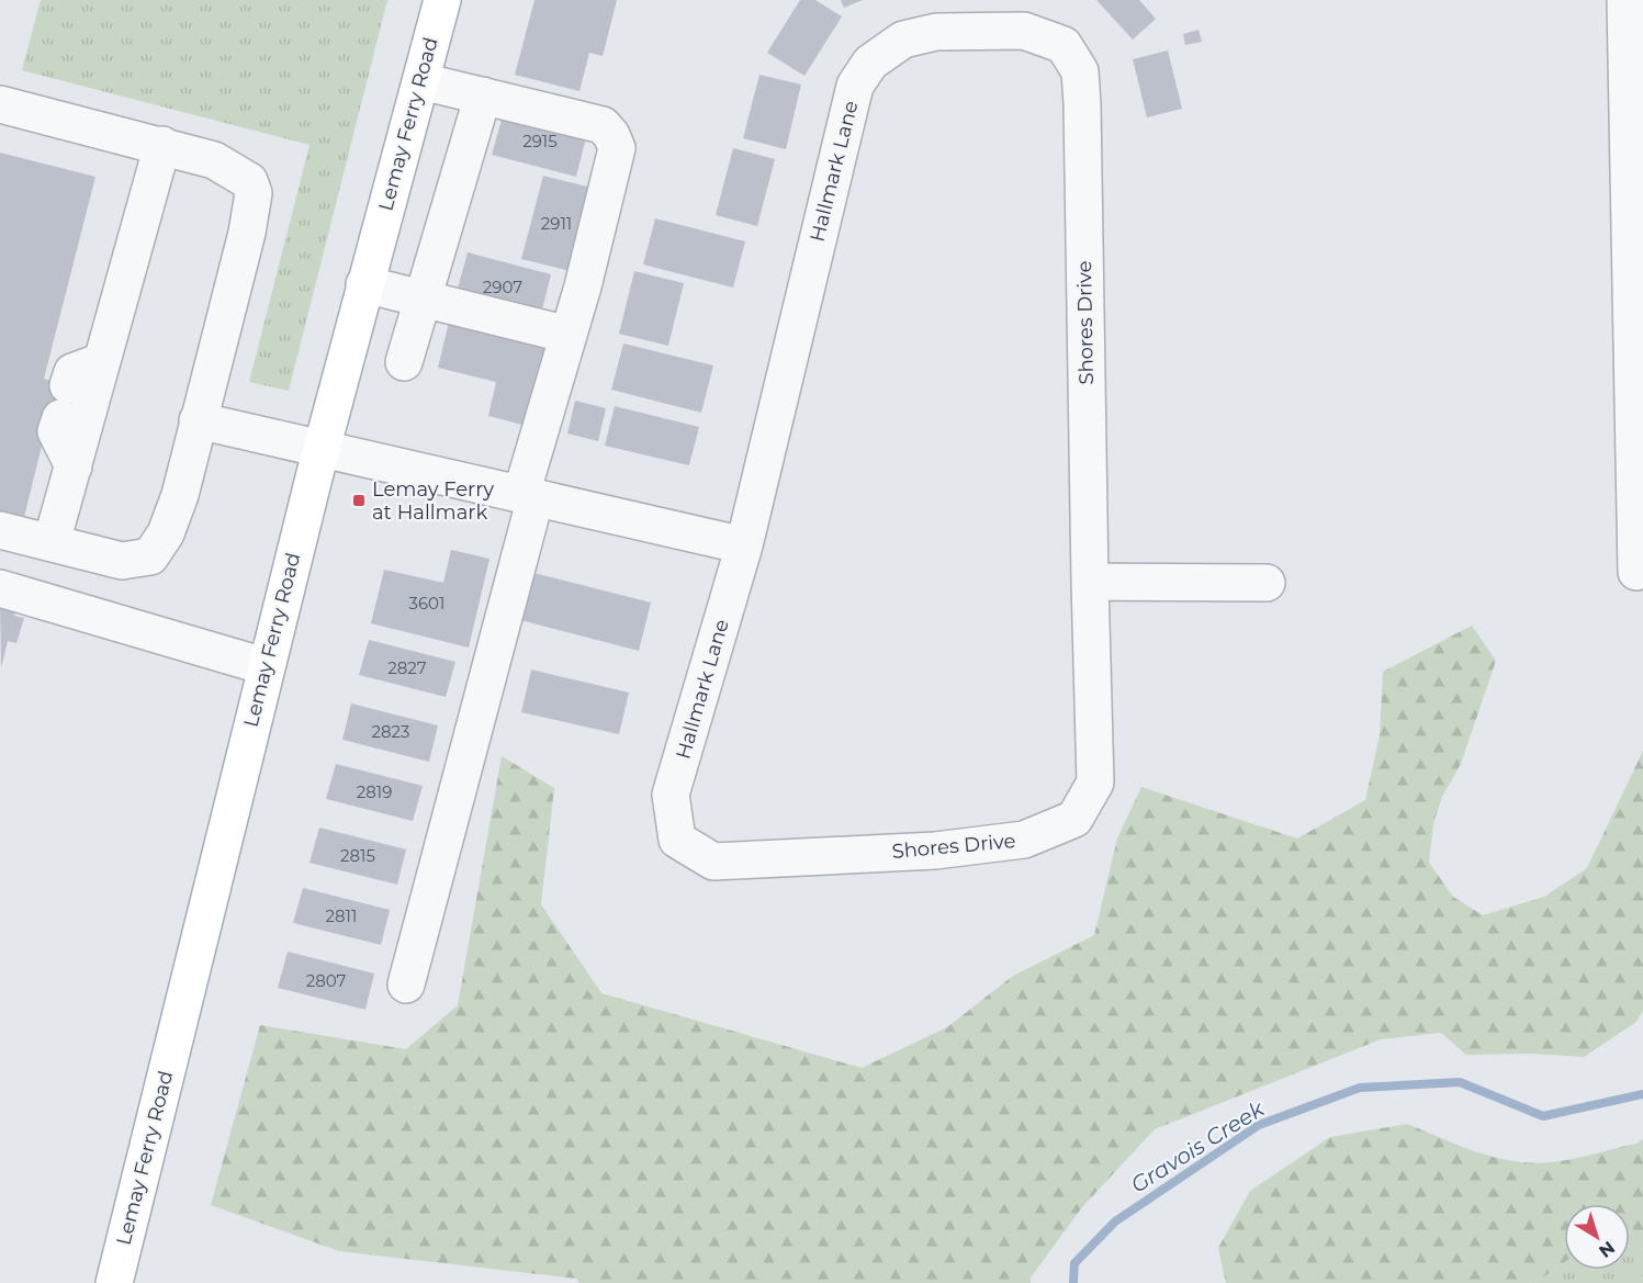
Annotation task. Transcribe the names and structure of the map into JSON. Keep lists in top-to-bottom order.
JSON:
{
  "streets": {
    "main road": ["Lemay Ferry Road"],
    "street": ["Hallmark Lane", "Shores Drive"]
  },
  "crossings": [
    ["Hallmark Lane", "Shores Drive"]
  ],
  "water": ["Gravois Creek"],
  "places": {
    "transit": ["Lemay Ferry at Hallmark"]
  },
  "house_numbers": [
    "2915",
    "2911",
    "2907",
    "3601",
    "2827",
    "2823",
    "2819",
    "2815",
    "2811",
    "2807"
  ],
  "north": "bottom right"
}
